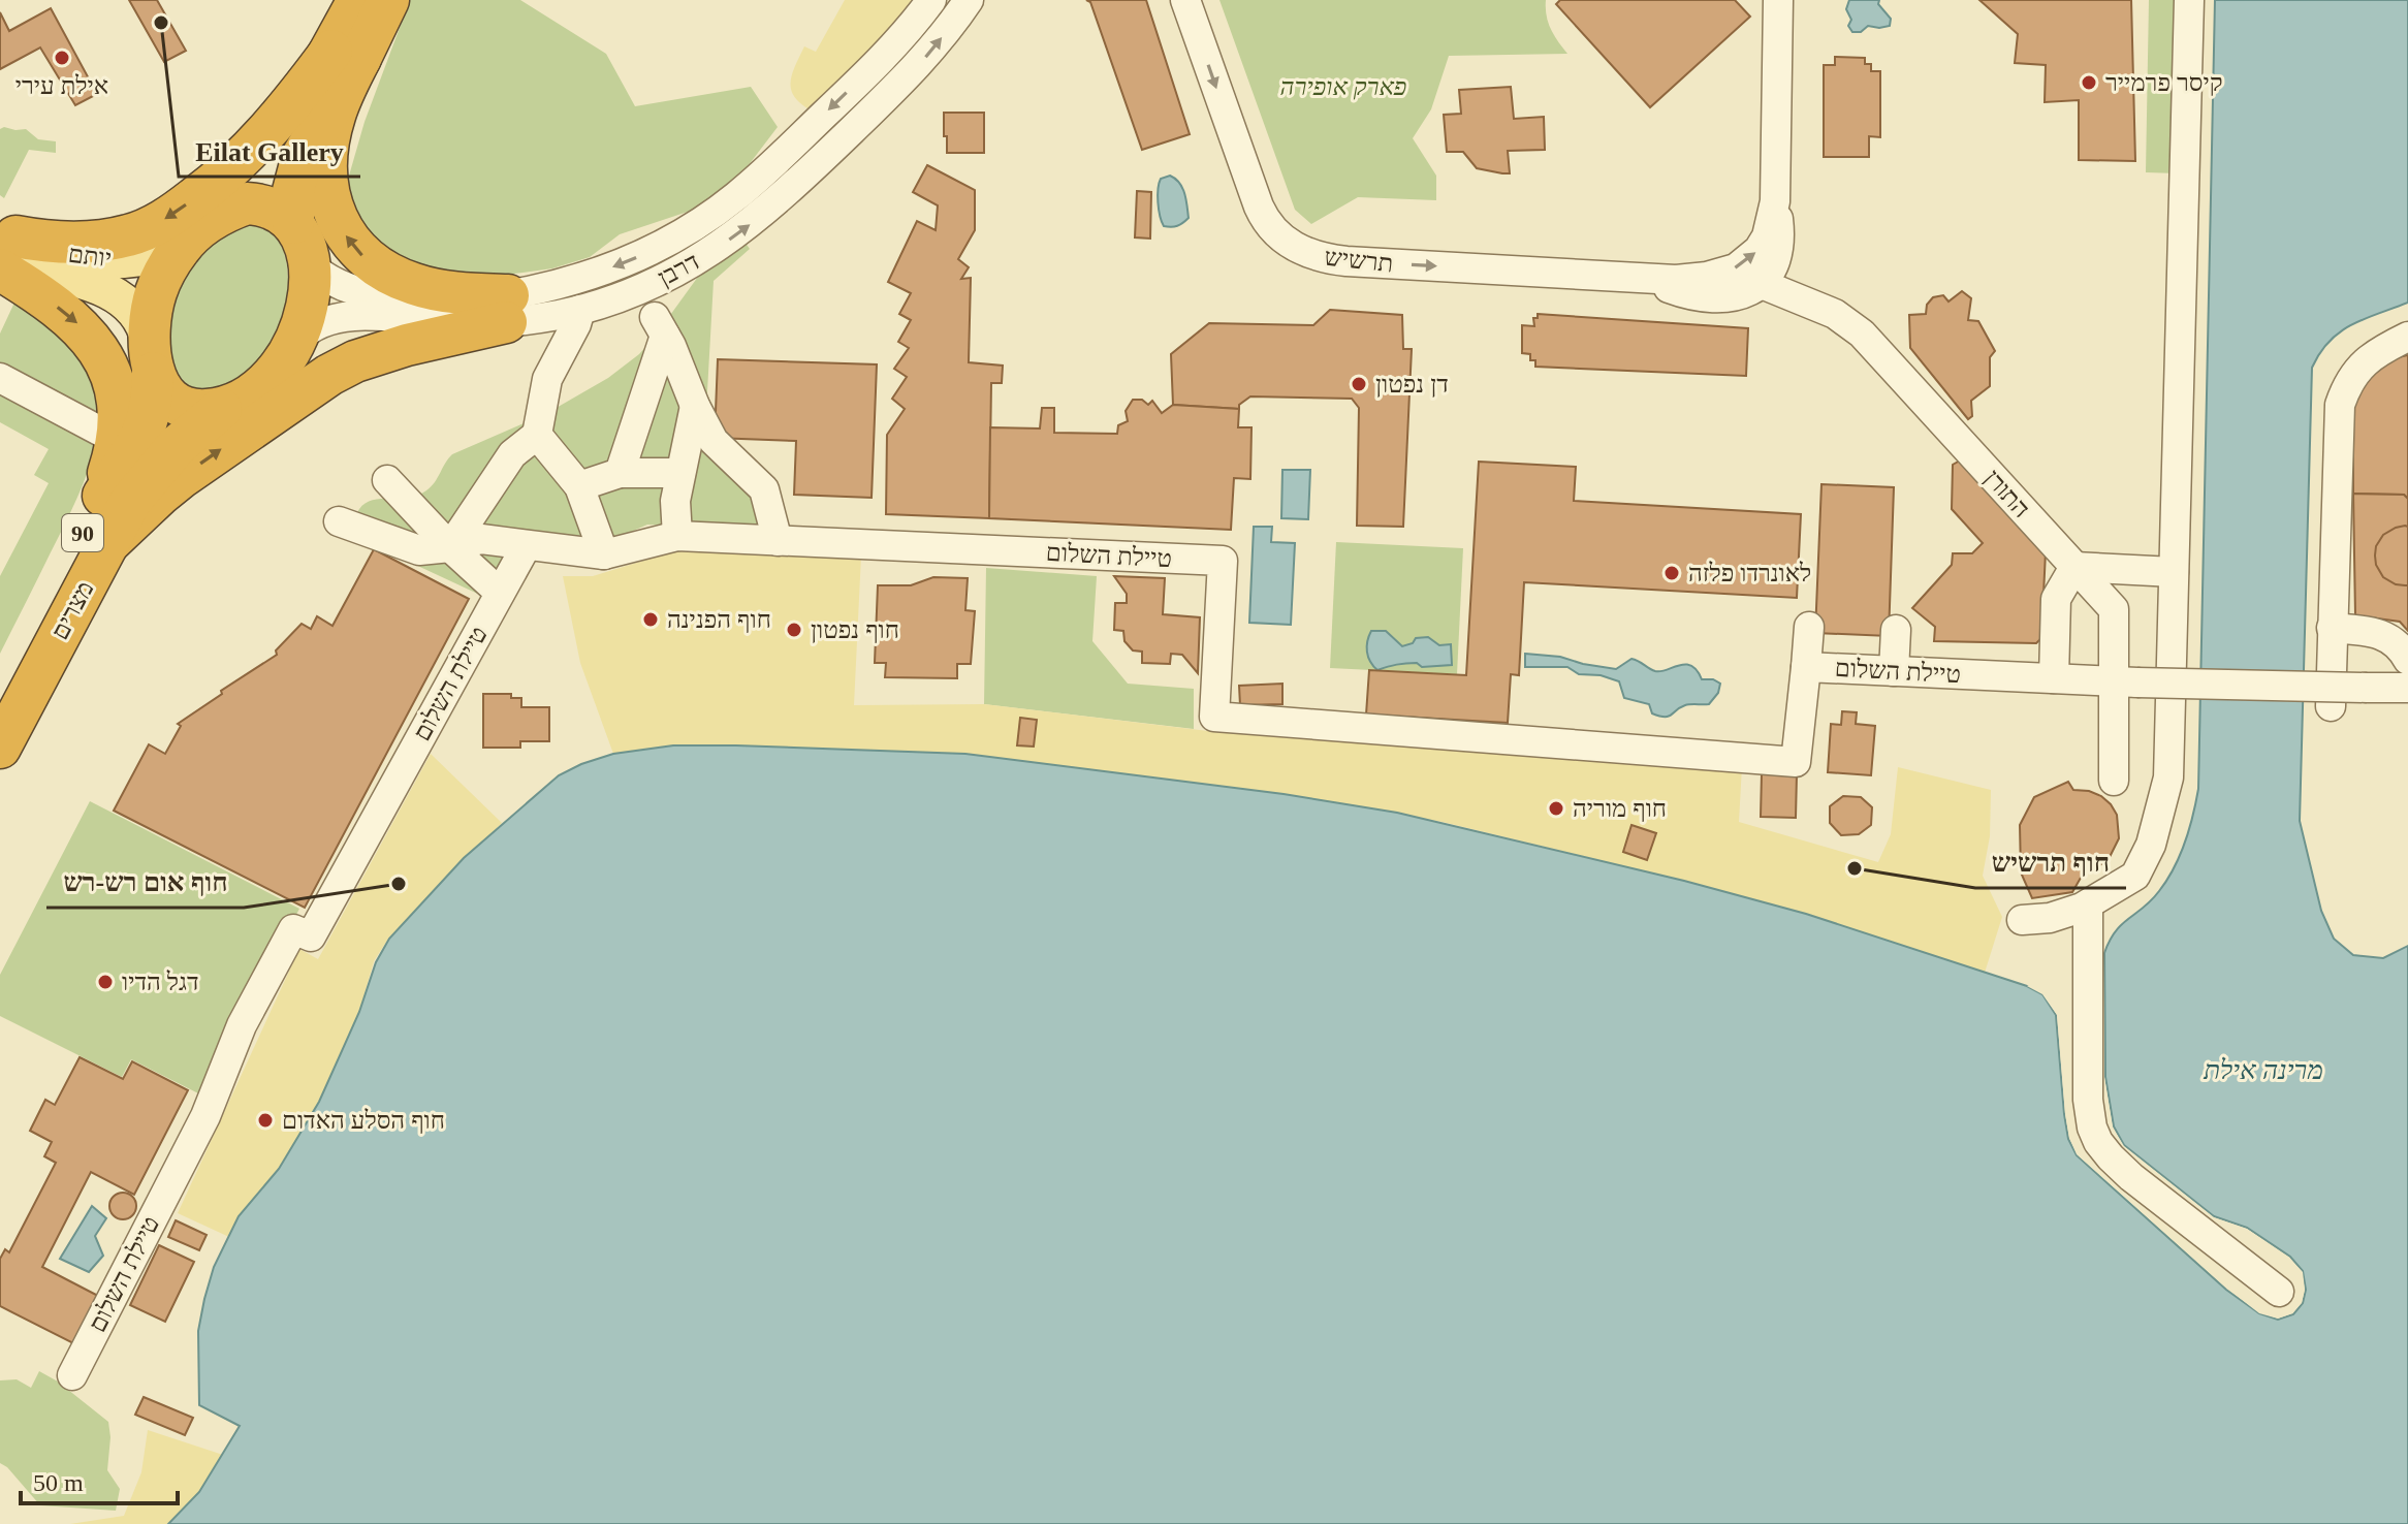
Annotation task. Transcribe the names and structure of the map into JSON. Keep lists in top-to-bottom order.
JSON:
{
  "streets": {
    "highway": ["90", "מצרים"],
    "main road": ["יותם"],
    "street": [
      "תרשיש",
      "דרבן",
      "התורן",
      "טיילת השלום"
    ]
  },
  "crossings": [
    ["יותם", "דרבן"],
    ["יותם", "90"],
    ["יותם", "מצרים"],
    ["תרשיש", "התורן"],
    ["דרבן", "90"],
    ["דרבן", "מצרים"],
    ["התורן", "טיילת השלום"],
    ["90", "מצרים"]
  ],
  "water": ["מרינה אילת"],
  "parks": ["פארק אופירה"],
  "places": [
    "Eilat Gallery",
    "אילת עירי",
    "קיסר פרמייר",
    "דן נפטון",
    "לאונרדו פלזה",
    "חוף הפנינה",
    "חוף נפטון",
    "חוף מוריה",
    "חוף תרשיש",
    "חוף אום רש-רש",
    "דגל הדיו",
    "חוף הסלע האדום"
  ],
  "scale_bar": "50 m"
}
